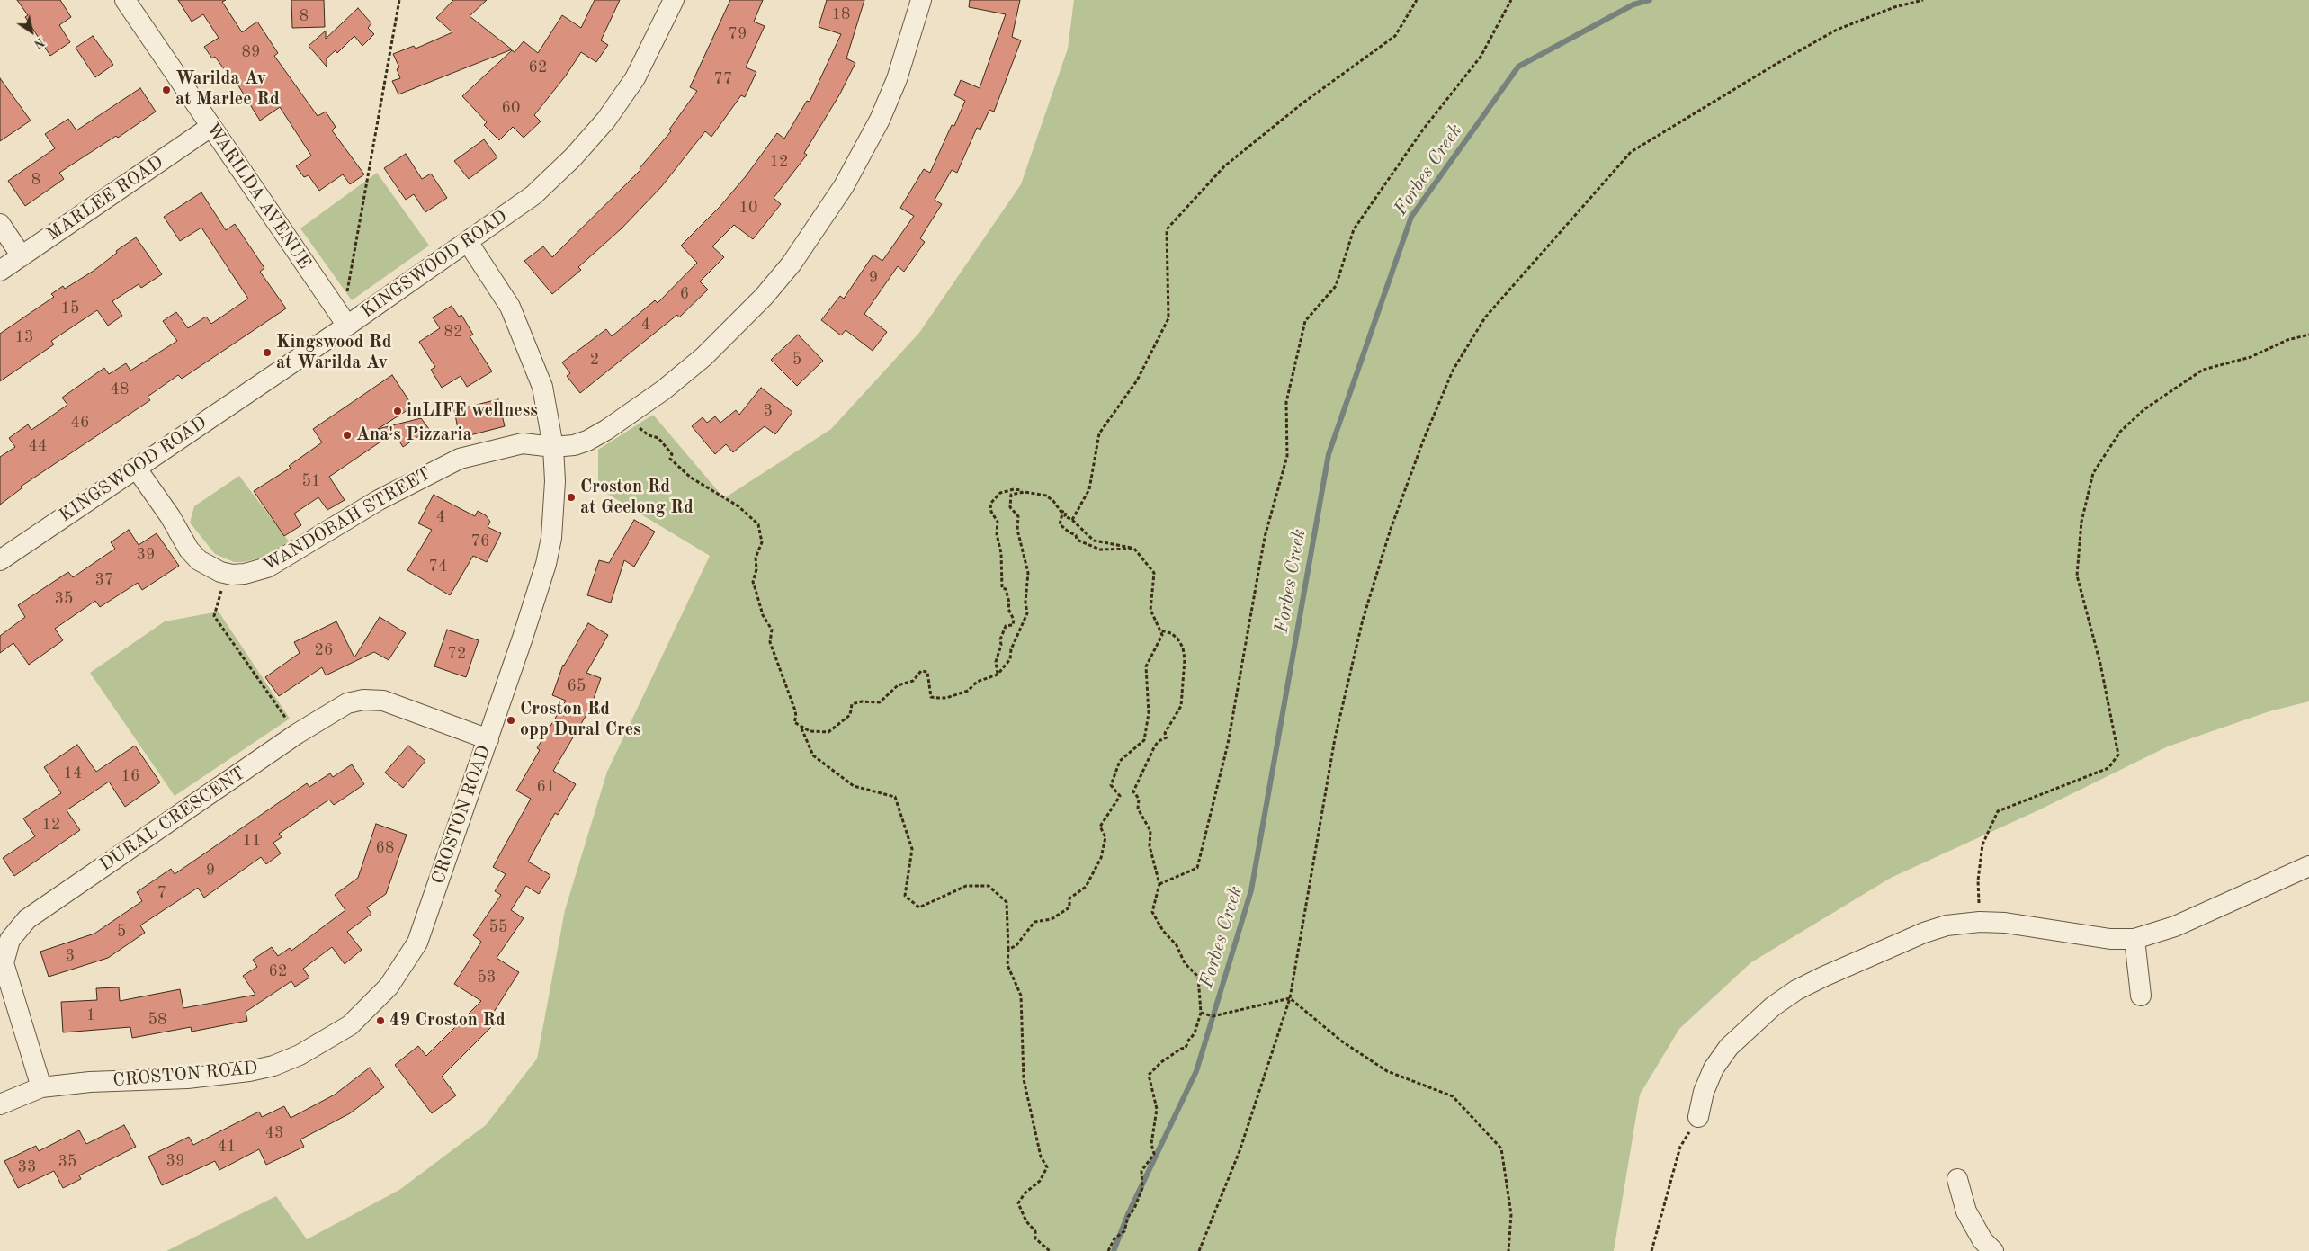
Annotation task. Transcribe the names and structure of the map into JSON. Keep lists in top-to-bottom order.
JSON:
{
  "streets": {
    "street": [
      "WARILDA AVENUE",
      "MARLEE ROAD",
      "KINGSWOOD ROAD",
      "WANDOBAH STREET",
      "CROSTON ROAD",
      "DURAL CRESCENT"
    ]
  },
  "crossings": [
    ["WARILDA AVENUE", "MARLEE ROAD"],
    ["WARILDA AVENUE", "KINGSWOOD ROAD"],
    ["KINGSWOOD ROAD", "WANDOBAH STREET"],
    ["KINGSWOOD ROAD", "CROSTON ROAD"],
    ["WANDOBAH STREET", "CROSTON ROAD"],
    ["CROSTON ROAD", "DURAL CRESCENT"]
  ],
  "water": ["Forbes Creek"],
  "places": [
    "Warilda Av at Marlee Rd",
    "Kingswood Rd at Warilda Av",
    "inLIFE wellness",
    "Ana's Pizzaria",
    "Croston Rd at Geelong Rd",
    "Croston Rd opp Dural Cres",
    "49 Croston Rd"
  ],
  "house_numbers": [
    "18",
    "8",
    "79",
    "89",
    "62",
    "77",
    "60",
    "12",
    "8",
    "10",
    "9",
    "6",
    "15",
    "4",
    "82",
    "13",
    "2",
    "5",
    "48",
    "3",
    "46",
    "44",
    "51",
    "4",
    "76",
    "39",
    "74",
    "37",
    "35",
    "26",
    "72",
    "65",
    "14",
    "16",
    "61",
    "12",
    "11",
    "68",
    "9",
    "7",
    "55",
    "5",
    "3",
    "62",
    "53",
    "1",
    "58",
    "43",
    "41",
    "39",
    "35",
    "33"
  ],
  "north": "bottom right"
}
